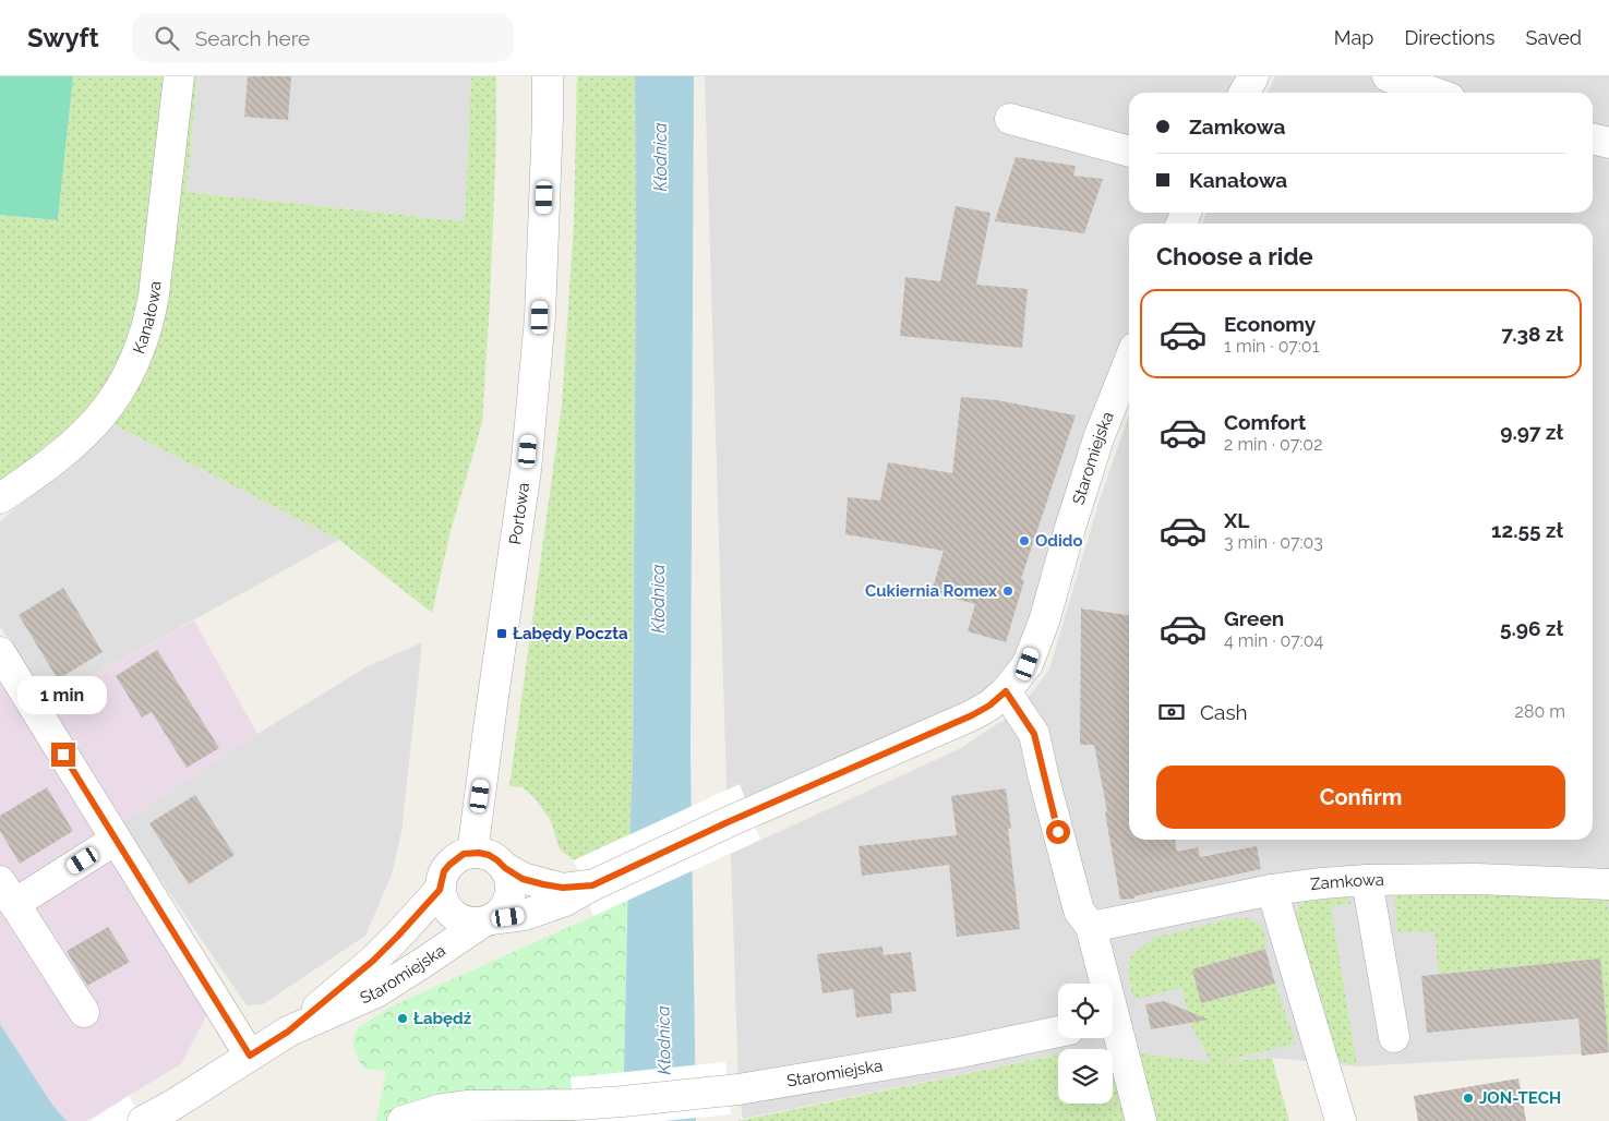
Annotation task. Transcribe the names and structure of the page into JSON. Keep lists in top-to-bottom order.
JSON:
{
  "streets": {
    "street": [
      "Kanałowa",
      "Staromiejska",
      "Portowa",
      "Zamkowa"
    ]
  },
  "crossings": [
    ["Staromiejska", "Portowa"]
  ],
  "water": ["Kłodnica"],
  "places": {
    "other": [
      "Odido",
      "Cukiernia Romex",
      "Łabędź",
      "JON-TECH"
    ],
    "transit": ["Łabędy Poczta"]
  },
  "page": {
    "header": "Swyft",
    "search": "Search here",
    "nav": ["Map", "Directions", "Saved"],
    "banner": ["Zamkowa", "Kanałowa"],
    "heading": "Choose a ride",
    "list": [
      {
        "name": "Economy",
        "note": "1 min · 07:01",
        "value": "7.38 zł"
      },
      {
        "name": "Comfort",
        "note": "2 min · 07:02",
        "value": "9.97 zł"
      },
      {
        "name": "XL",
        "note": "3 min · 07:03",
        "value": "12.55 zł"
      },
      {
        "name": "Green",
        "note": "4 min · 07:04",
        "value": "5.96 zł"
      }
    ],
    "bubble": "1 min",
    "pay": ["Cash", "280 m"],
    "buttons": "Confirm"
  }
}
